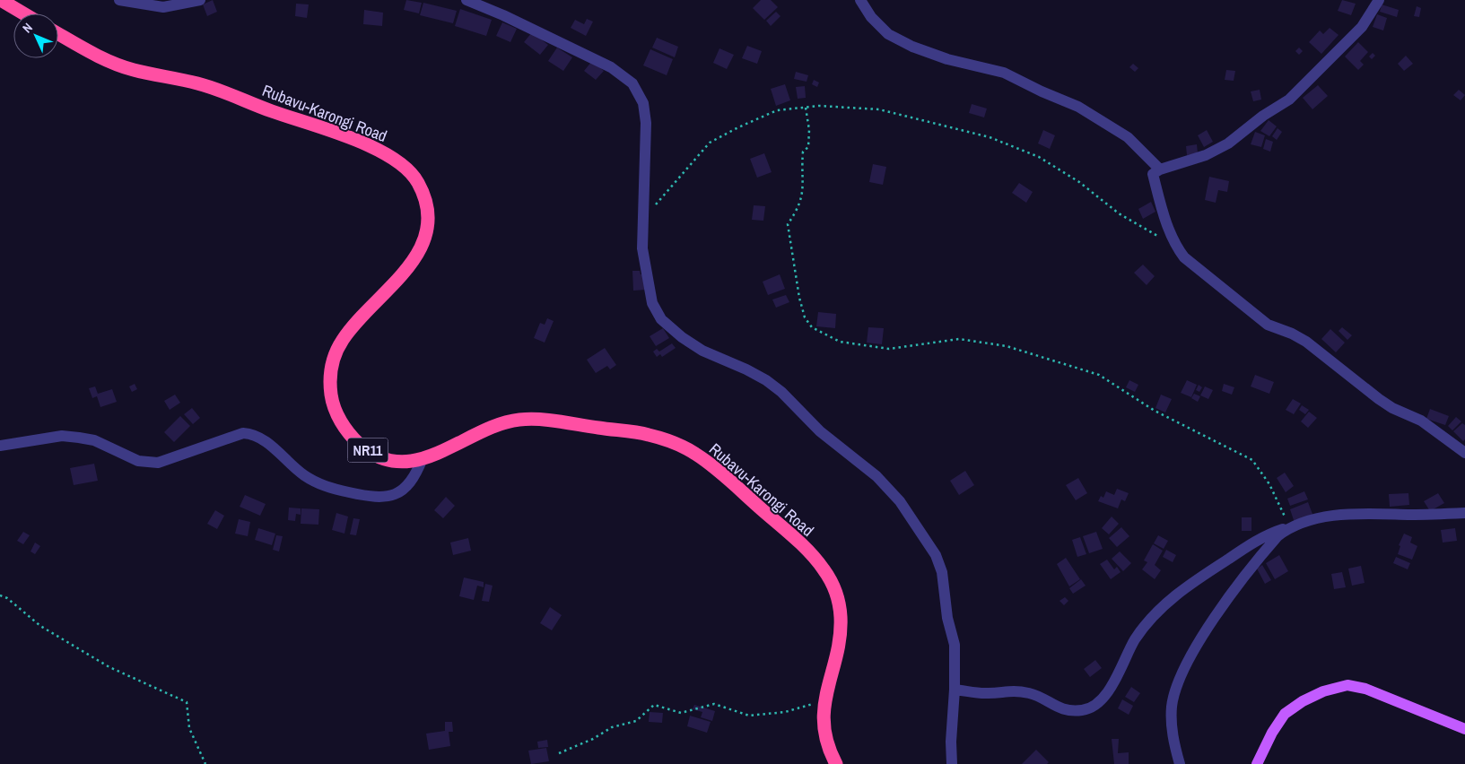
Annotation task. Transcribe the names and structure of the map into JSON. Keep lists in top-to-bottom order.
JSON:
{
  "streets": {
    "highway": ["Rubavu-Karongi Road", "NR11"]
  },
  "north": "top left"
}
